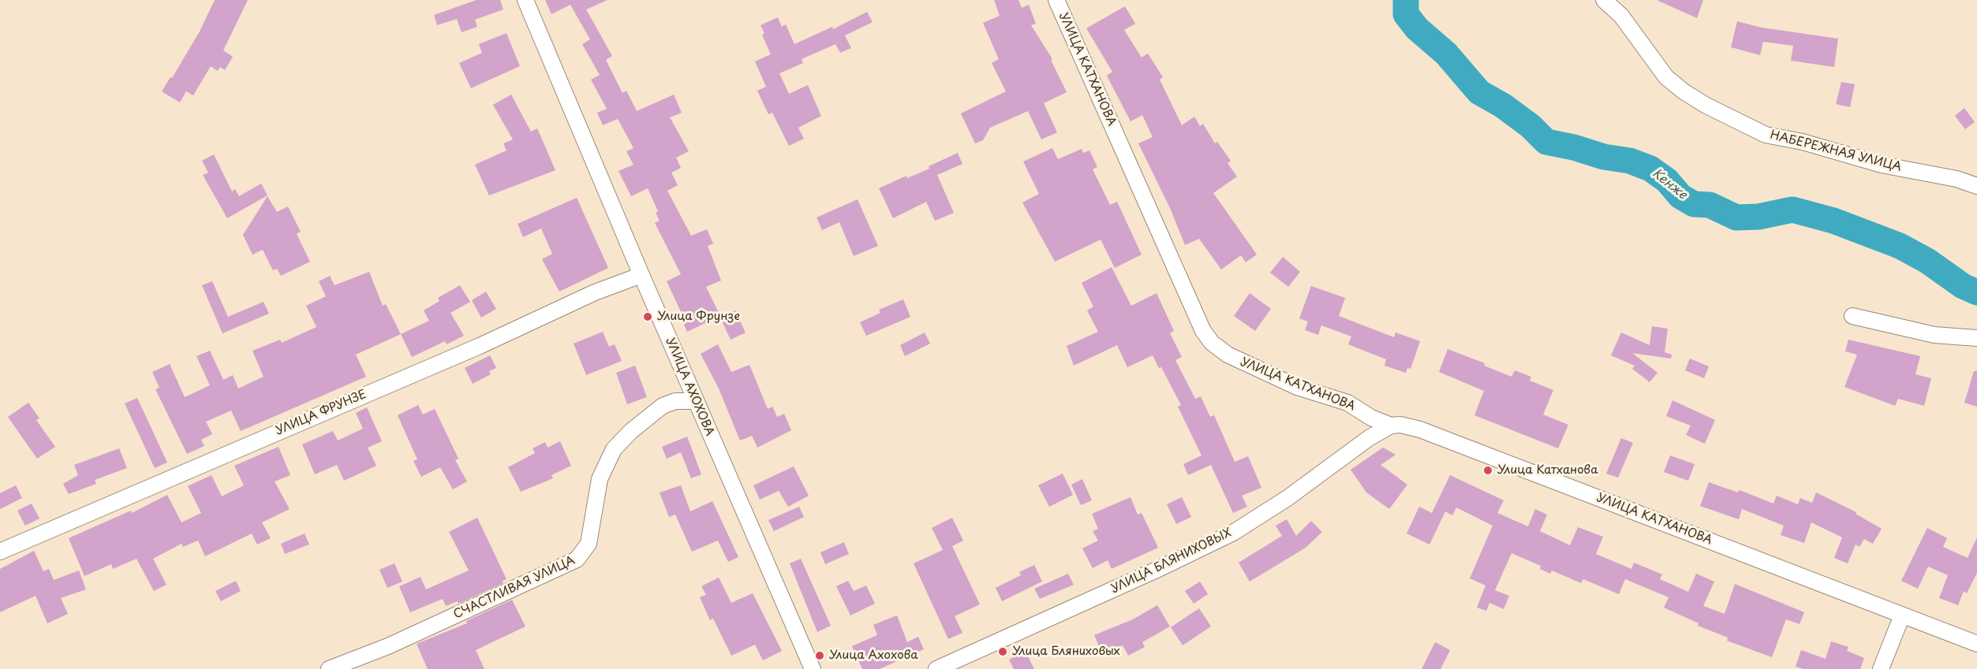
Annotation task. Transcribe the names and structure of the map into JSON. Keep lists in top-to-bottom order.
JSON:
{
  "streets": {
    "street": [
      "УЛИЦА КАТХАНОВА",
      "НАБЕРЕЖНАЯ УЛИЦА",
      "УЛИЦА АХОХОВА",
      "УЛИЦА ФРУНЗЕ",
      "УЛИЦА БЛЯНИХОВЫХ",
      "СЧАСТЛИВАЯ УЛИЦА"
    ]
  },
  "crossings": [
    ["УЛИЦА КАТХАНОВА", "УЛИЦА БЛЯНИХОВЫХ"],
    ["УЛИЦА АХОХОВА", "УЛИЦА ФРУНЗЕ"],
    ["УЛИЦА АХОХОВА", "СЧАСТЛИВАЯ УЛИЦА"]
  ],
  "water": ["Кенже"],
  "places": [
    "Улица Фрунзе",
    "Улица Катханова",
    "Улица Бляниховых",
    "Улица Ахохова"
  ]
}
